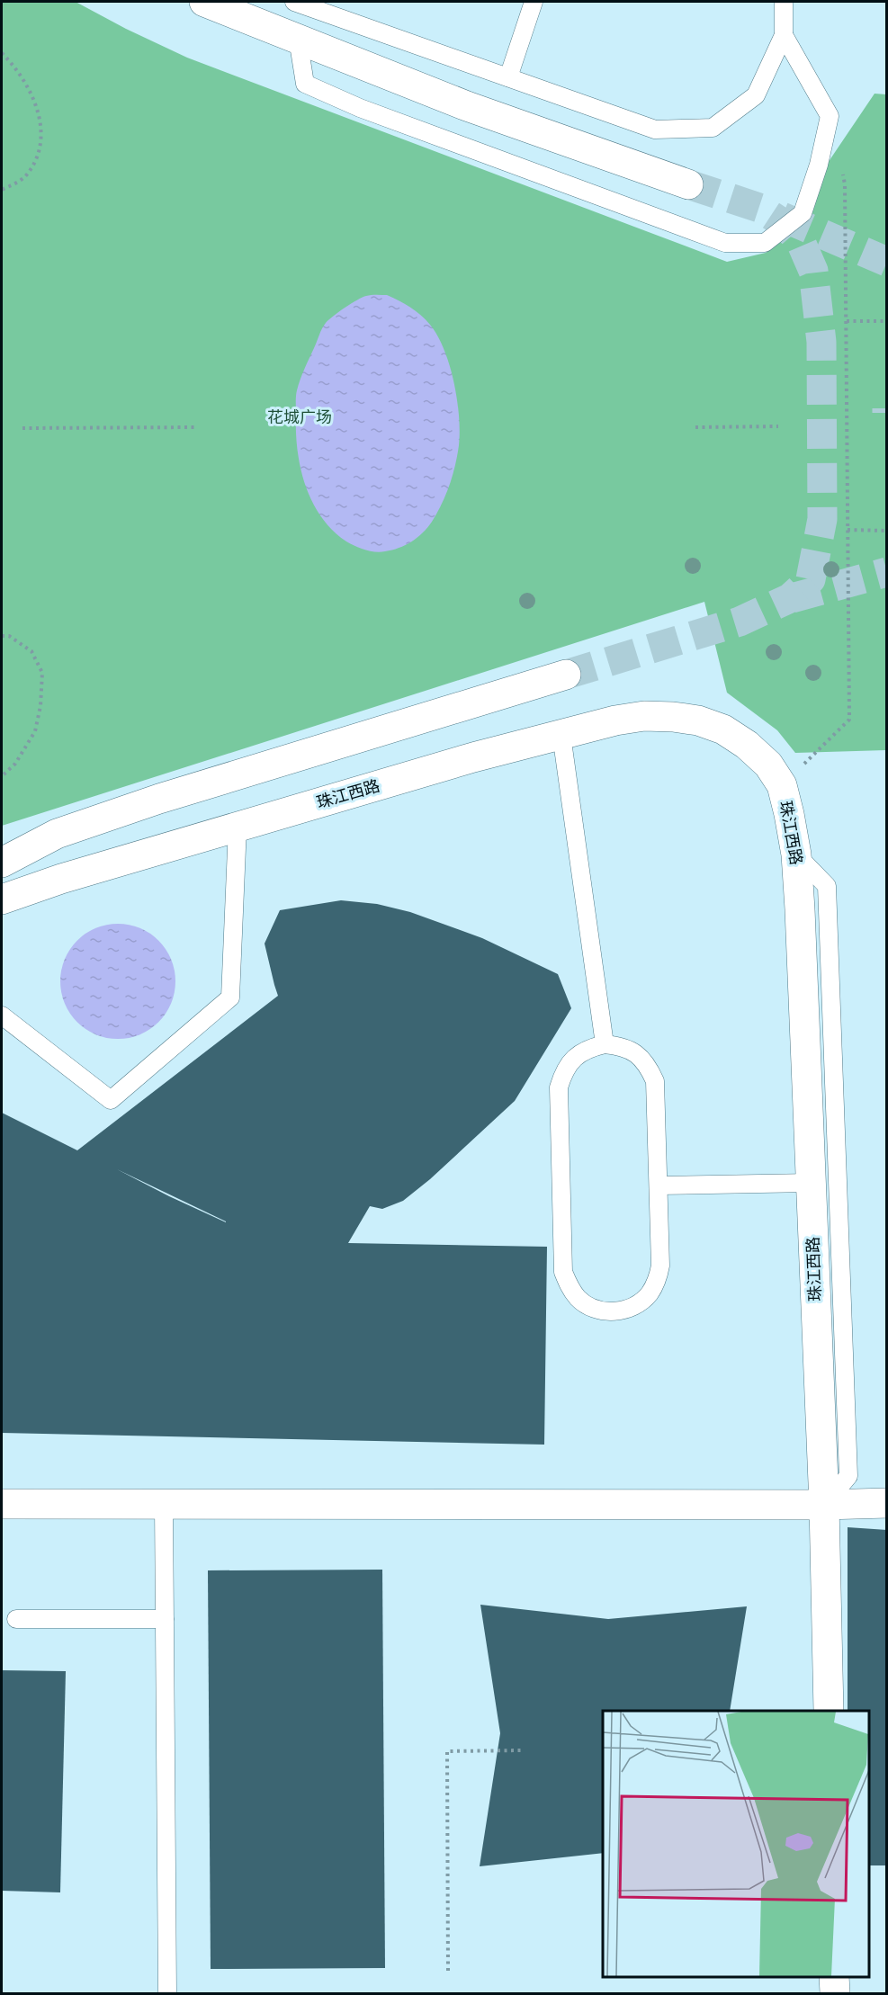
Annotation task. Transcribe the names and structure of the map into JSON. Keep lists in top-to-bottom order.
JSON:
{
  "streets": {
    "main road": ["珠江西路"]
  },
  "parks": ["花城广场"]
}
